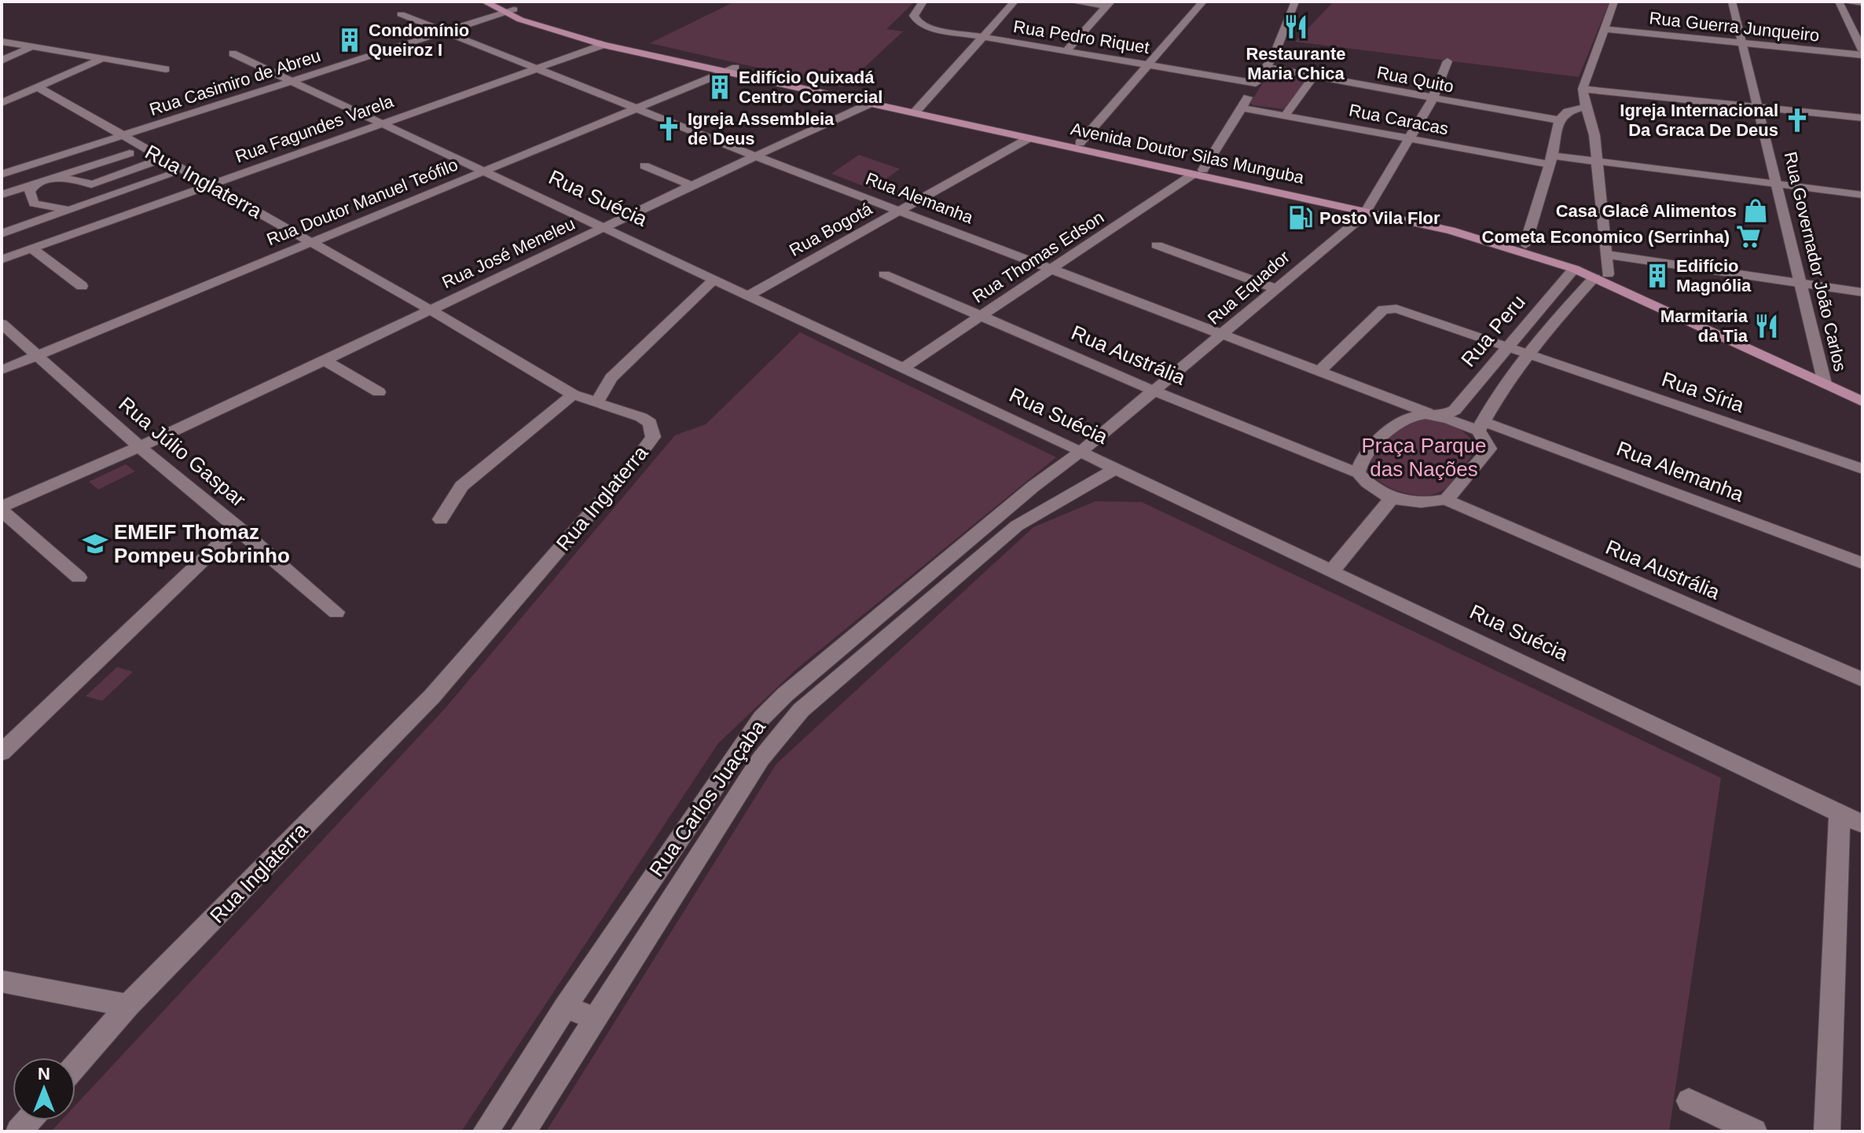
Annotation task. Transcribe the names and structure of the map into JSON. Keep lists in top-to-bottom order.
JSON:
{
  "streets": {
    "main road": ["Avenida Doutor Silas Munguba"],
    "street": [
      "Rua Guerra Junqueiro",
      "Rua Pedro Riquet",
      "Rua Quito",
      "Rua Casimiro de Abreu",
      "Rua Caracas",
      "Rua Fagundes Varela",
      "Rua Inglaterra",
      "Rua Suécia",
      "Rua Alemanha",
      "Rua Doutor Manuel Teófilo",
      "Rua Bogotá",
      "Rua José Meneleu",
      "Rua Thomas Edson",
      "Rua Governador João Carlos",
      "Rua Equador",
      "Rua Peru",
      "Rua Austrália",
      "Rua Síria",
      "Rua Júlio Gaspar",
      "Rua Carlos Juaçaba"
    ]
  },
  "crossings": [
    ["Rua Guerra Junqueiro", "Rua Governador João Carlos"],
    ["Rua Pedro Riquet", "Rua Thomas Edson"],
    ["Rua Quito", "Rua Thomas Edson"],
    ["Rua Quito", "Rua Equador"],
    ["Rua Casimiro de Abreu", "Avenida Doutor Silas Munguba"],
    ["Rua Casimiro de Abreu", "Rua Inglaterra"],
    ["Rua Casimiro de Abreu", "Rua Suécia"],
    ["Rua Casimiro de Abreu", "Rua Alemanha"],
    ["Rua Caracas", "Rua Thomas Edson"],
    ["Rua Caracas", "Rua Governador João Carlos"],
    ["Rua Caracas", "Rua Equador"],
    ["Rua Fagundes Varela", "Avenida Doutor Silas Munguba"],
    ["Rua Fagundes Varela", "Rua Inglaterra"],
    ["Rua Fagundes Varela", "Rua Suécia"],
    ["Rua Fagundes Varela", "Rua Alemanha"],
    ["Avenida Doutor Silas Munguba", "Rua Doutor Manuel Teófilo"],
    ["Avenida Doutor Silas Munguba", "Rua Bogotá"],
    ["Avenida Doutor Silas Munguba", "Rua José Meneleu"],
    ["Avenida Doutor Silas Munguba", "Rua Thomas Edson"],
    ["Avenida Doutor Silas Munguba", "Rua Governador João Carlos"],
    ["Avenida Doutor Silas Munguba", "Rua Equador"],
    ["Avenida Doutor Silas Munguba", "Rua Peru"],
    ["Rua Inglaterra", "Rua Doutor Manuel Teófilo"],
    ["Rua Inglaterra", "Rua José Meneleu"],
    ["Rua Suécia", "Rua Doutor Manuel Teófilo"],
    ["Rua Suécia", "Rua Bogotá"],
    ["Rua Suécia", "Rua José Meneleu"],
    ["Rua Suécia", "Rua Thomas Edson"],
    ["Rua Suécia", "Rua Equador"],
    ["Rua Suécia", "Rua Carlos Juaçaba"],
    ["Rua Alemanha", "Rua Doutor Manuel Teófilo"],
    ["Rua Alemanha", "Rua Bogotá"],
    ["Rua Alemanha", "Rua José Meneleu"],
    ["Rua Alemanha", "Rua Thomas Edson"],
    ["Rua Alemanha", "Rua Equador"],
    ["Rua Alemanha", "Rua Peru"],
    ["Rua Alemanha", "Rua Austrália"],
    ["Rua Doutor Manuel Teófilo", "Rua Júlio Gaspar"],
    ["Rua José Meneleu", "Rua Júlio Gaspar"],
    ["Rua Thomas Edson", "Rua Austrália"],
    ["Rua Equador", "Rua Austrália"],
    ["Rua Equador", "Rua Carlos Juaçaba"],
    ["Rua Peru", "Rua Austrália"],
    ["Rua Peru", "Rua Síria"]
  ],
  "parks": ["Praça Parque das Nações"],
  "places": {
    "restaurant": ["Restaurante Maria Chica", "Marmitaria da Tia"],
    "building": ["Condomínio Queiroz I", "Edifício Quixadá Centro Comercial", "Edifício Magnólia"],
    "church": ["Igreja Internacional Da Graca De Deus", "Igreja Assembleia de Deus"],
    "shop": ["Casa Glacê Alimentos"],
    "fuel station": ["Posto Vila Flor"],
    "supermarket": ["Cometa Economico (Serrinha)"],
    "school or university": ["EMEIF Thomaz Pompeu Sobrinho"]
  },
  "north": "top"
}
